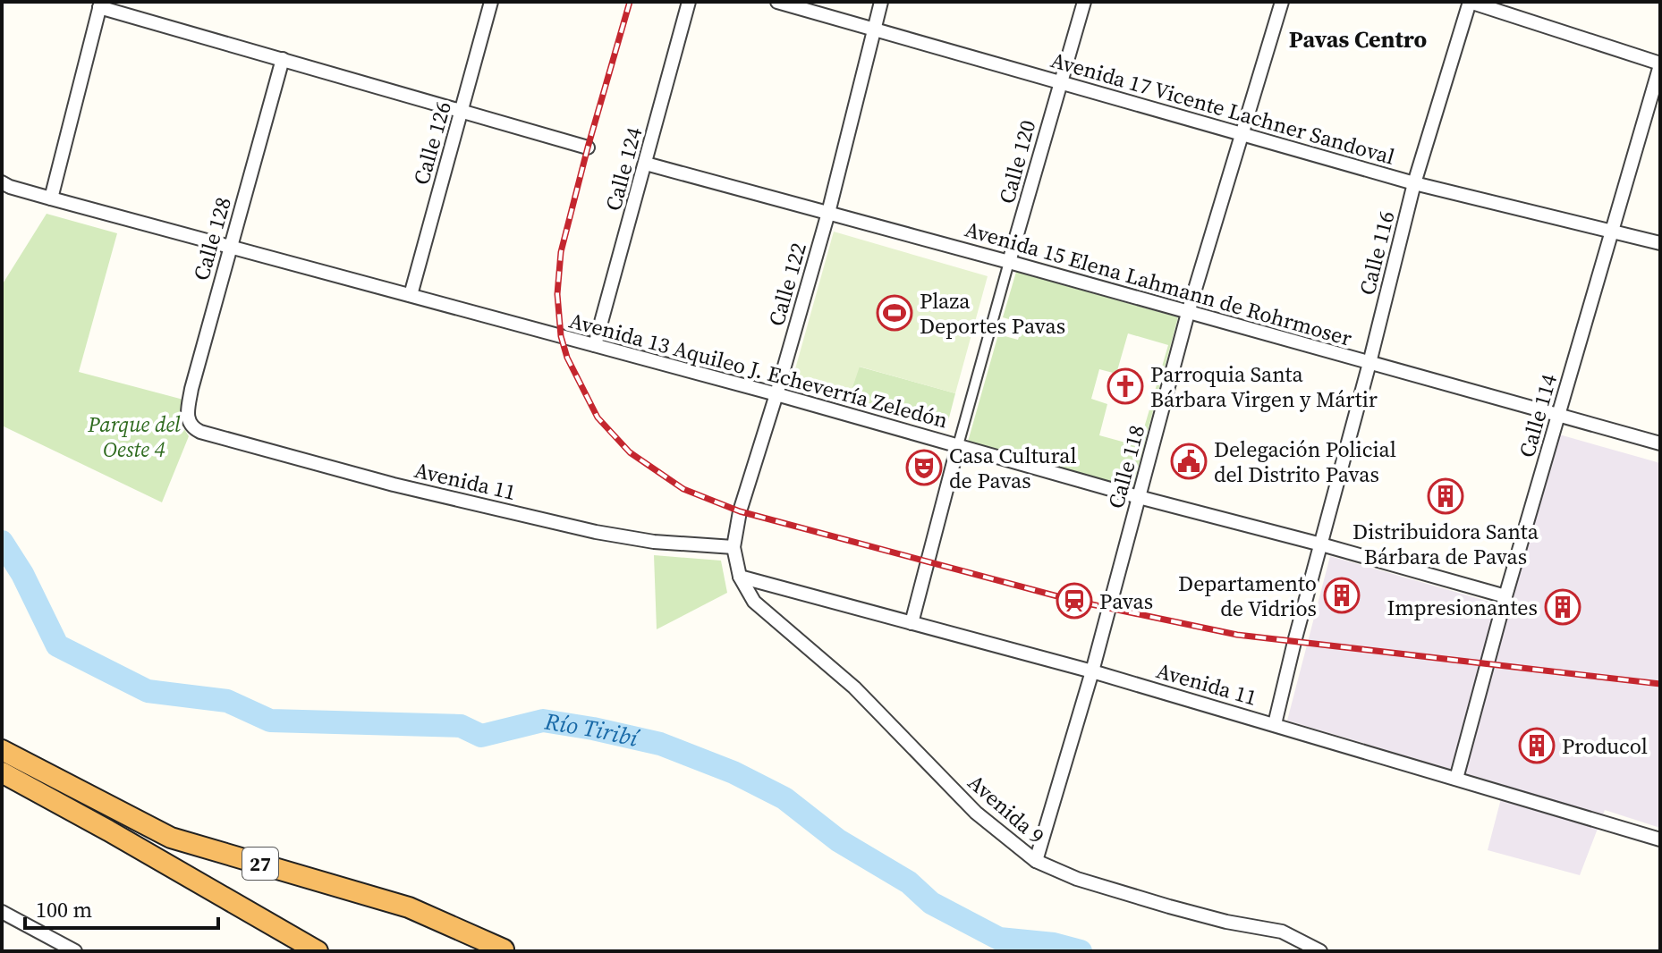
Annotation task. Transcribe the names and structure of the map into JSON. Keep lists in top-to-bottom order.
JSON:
{
  "streets": {
    "highway": ["27"],
    "street": [
      "Avenida 17 Vicente Lachner Sandoval",
      "Calle 126",
      "Calle 120",
      "Calle 124",
      "Calle 128",
      "Calle 116",
      "Avenida 15 Elena Lahmann de Rohrmoser",
      "Calle 122",
      "Avenida 13 Aquileo J. Echeverría Zeledón",
      "Calle 114",
      "Calle 118",
      "Avenida 11",
      "Avenida 9"
    ]
  },
  "crossings": [
    ["Avenida 17 Vicente Lachner Sandoval", "Calle 120"],
    ["Avenida 17 Vicente Lachner Sandoval", "Calle 116"],
    ["Avenida 17 Vicente Lachner Sandoval", "Calle 122"],
    ["Avenida 17 Vicente Lachner Sandoval", "Calle 114"],
    ["Avenida 17 Vicente Lachner Sandoval", "Calle 118"],
    ["Calle 126", "Avenida 13 Aquileo J. Echeverría Zeledón"],
    ["Calle 120", "Avenida 15 Elena Lahmann de Rohrmoser"],
    ["Calle 120", "Avenida 13 Aquileo J. Echeverría Zeledón"],
    ["Calle 120", "Avenida 11"],
    ["Calle 124", "Avenida 15 Elena Lahmann de Rohrmoser"],
    ["Calle 124", "Avenida 13 Aquileo J. Echeverría Zeledón"],
    ["Calle 128", "Avenida 13 Aquileo J. Echeverría Zeledón"],
    ["Calle 128", "Avenida 11"],
    ["Calle 116", "Avenida 15 Elena Lahmann de Rohrmoser"],
    ["Calle 116", "Avenida 13 Aquileo J. Echeverría Zeledón"],
    ["Calle 116", "Avenida 11"],
    ["Avenida 15 Elena Lahmann de Rohrmoser", "Calle 122"],
    ["Avenida 15 Elena Lahmann de Rohrmoser", "Calle 114"],
    ["Avenida 15 Elena Lahmann de Rohrmoser", "Calle 118"],
    ["Calle 122", "Avenida 13 Aquileo J. Echeverría Zeledón"],
    ["Calle 122", "Avenida 11"],
    ["Calle 122", "Avenida 9"],
    ["Avenida 13 Aquileo J. Echeverría Zeledón", "Calle 114"],
    ["Avenida 13 Aquileo J. Echeverría Zeledón", "Calle 118"],
    ["Calle 114", "Avenida 11"],
    ["Calle 118", "Avenida 11"],
    ["Calle 118", "Avenida 9"],
    ["Avenida 11", "Avenida 9"]
  ],
  "districts": ["Pavas Centro"],
  "water": ["Río Tiribí"],
  "parks": ["Parque del Oeste 4"],
  "places": {
    "sports": ["Plaza Deportes Pavas"],
    "church": ["Parroquia Santa Bárbara Virgen y Mártir"],
    "public building": ["Delegación Policial del Distrito Pavas"],
    "theatre": ["Casa Cultural de Pavas"],
    "building": [
      "Distribuidora Santa Bárbara de Pavas",
      "Departamento de Vidrios",
      "Impresionantes",
      "Producol"
    ],
    "station": ["Pavas"]
  },
  "scale_bar": "100 m"
}
